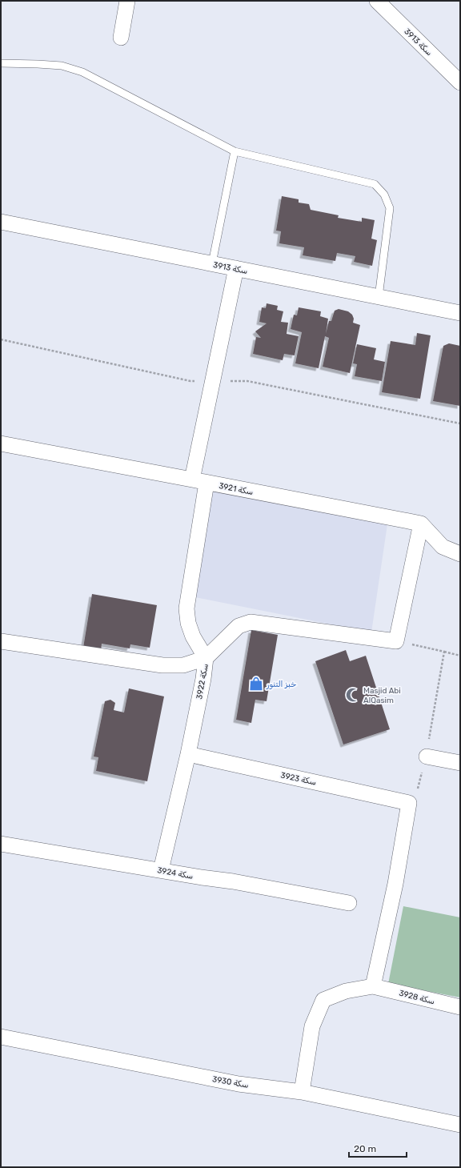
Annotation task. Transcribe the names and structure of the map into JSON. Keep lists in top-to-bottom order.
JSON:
{
  "streets": {
    "street": [
      "سكة 3913",
      "سكة 3921",
      "سكة 3922",
      "سكة 3923",
      "سكة 3924",
      "سكة 3928",
      "سكة 3930"
    ]
  },
  "crossings": [
    ["سكة 3922", "سكة 3923"],
    ["سكة 3922", "سكة 3924"]
  ],
  "places": {
    "shop": ["خبز التنور"],
    "mosque": ["Masjid Abi AlQasim"]
  },
  "scale_bar": "20 m"
}
